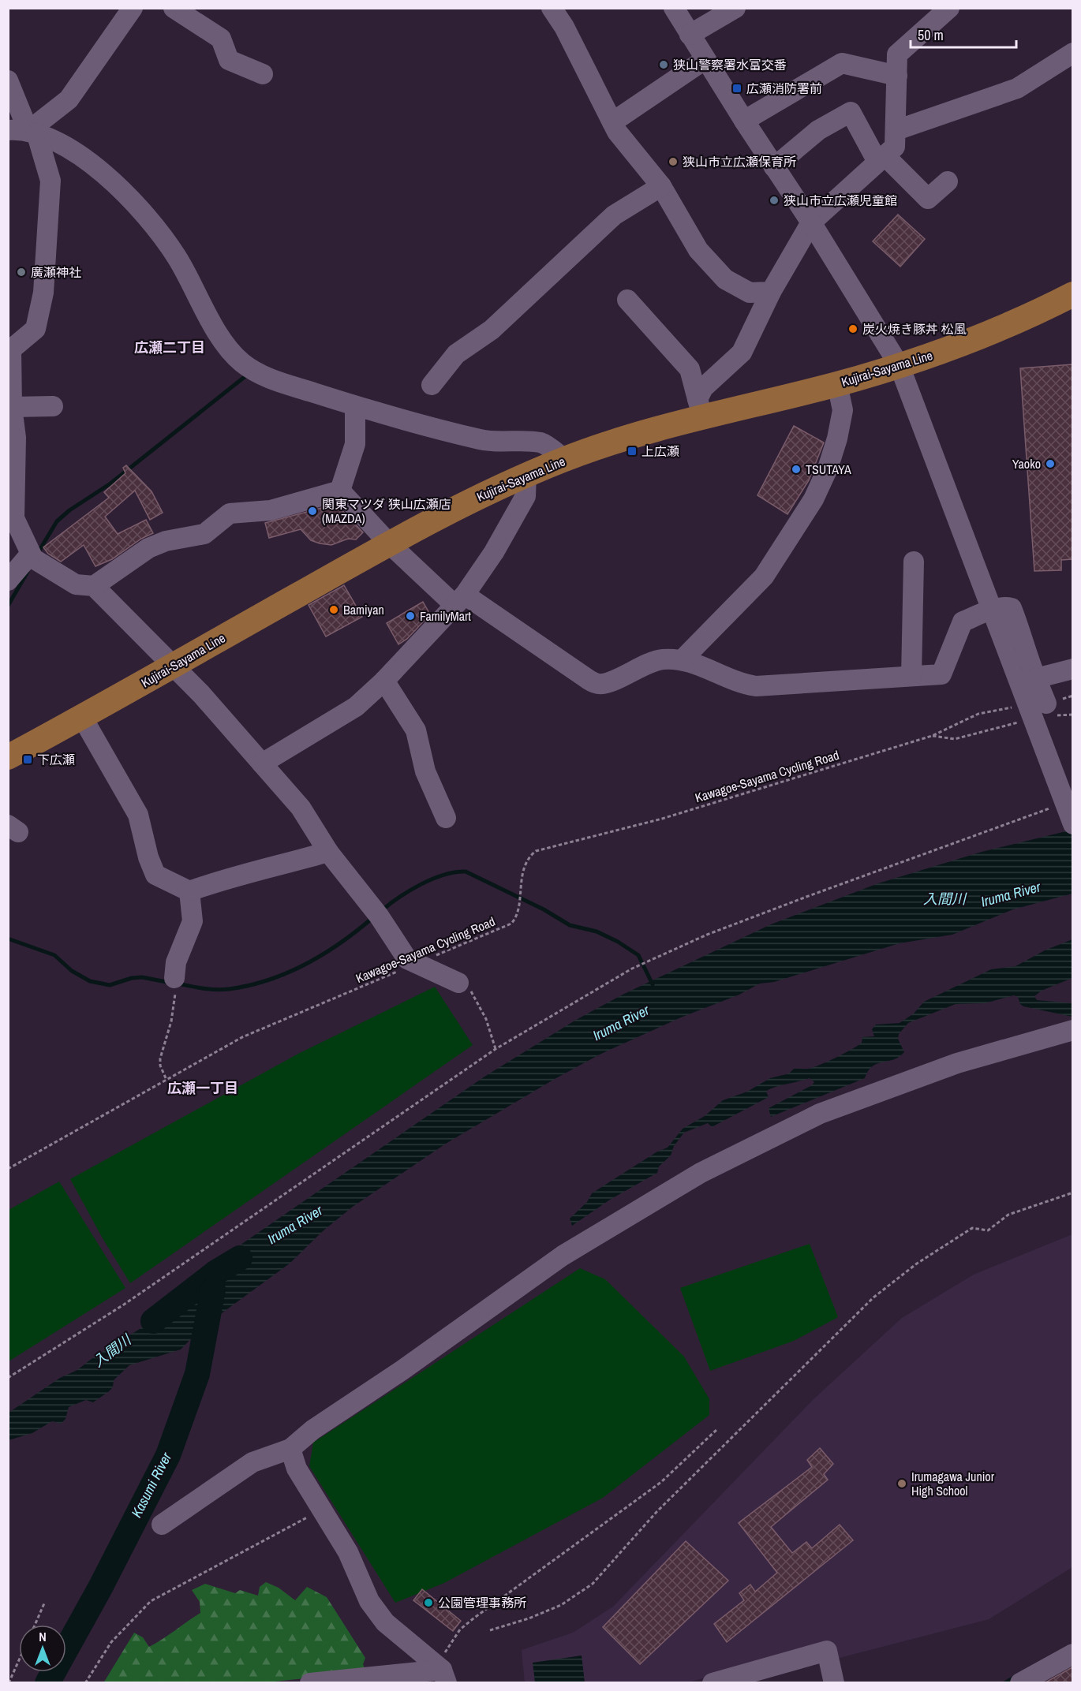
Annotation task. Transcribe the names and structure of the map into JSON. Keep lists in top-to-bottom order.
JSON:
{
  "streets": {
    "main road": ["Kujirai-Sayama Line"],
    "path": ["Kawagoe-Sayama Cycling Road"]
  },
  "districts": ["広瀬二丁目", "広瀬一丁目"],
  "water": ["Iruma River", "入間川", "Kasumi River"],
  "places": {
    "other": [
      "狭山警察署水富交番",
      "狭山市立広瀬保育所",
      "狭山市立広瀬児童館",
      "廣瀬神社",
      "炭火焼き豚丼 松風",
      "Yaoko",
      "TSUTAYA",
      "関東マツダ 狭山広瀬店 (MAZDA)",
      "Bamiyan",
      "FamilyMart",
      "Irumagawa Junior High School",
      "公園管理事務所"
    ],
    "transit": ["広瀬消防署前", "上広瀬", "下広瀬"]
  },
  "scale_bar": "50 m",
  "north": "top"
}
